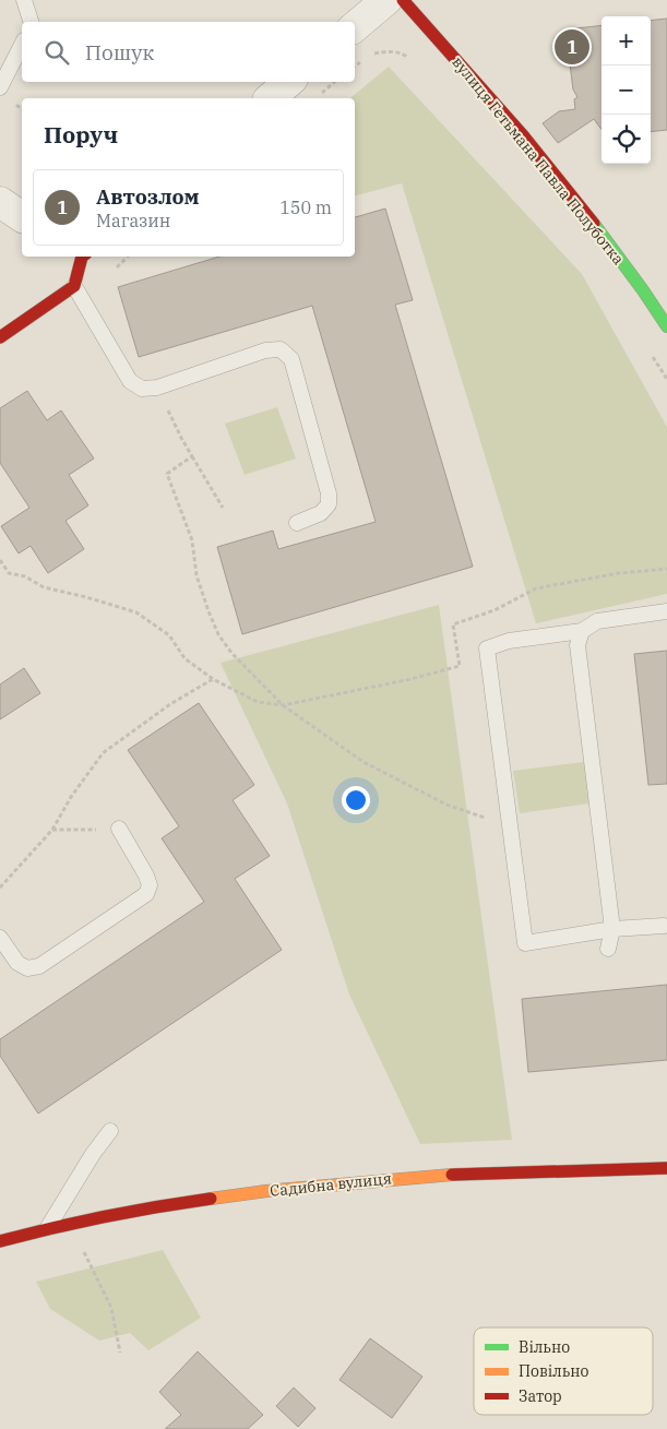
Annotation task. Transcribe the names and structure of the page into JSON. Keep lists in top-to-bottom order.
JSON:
{
  "streets": {
    "street": ["вулиця Гетьмана Павла Полуботка", "Садибна вулиця"]
  },
  "legend": ["Вільно", "Повільно", "Затор"],
  "page": {
    "map_buttons": ["+", "−"],
    "search": "Пошук",
    "pins": "1",
    "heading": "Поруч",
    "list": [
      {
        "mark": "1",
        "name": "Автозлом",
        "note": "Магазин",
        "value": "150 m"
      }
    ]
  }
}
